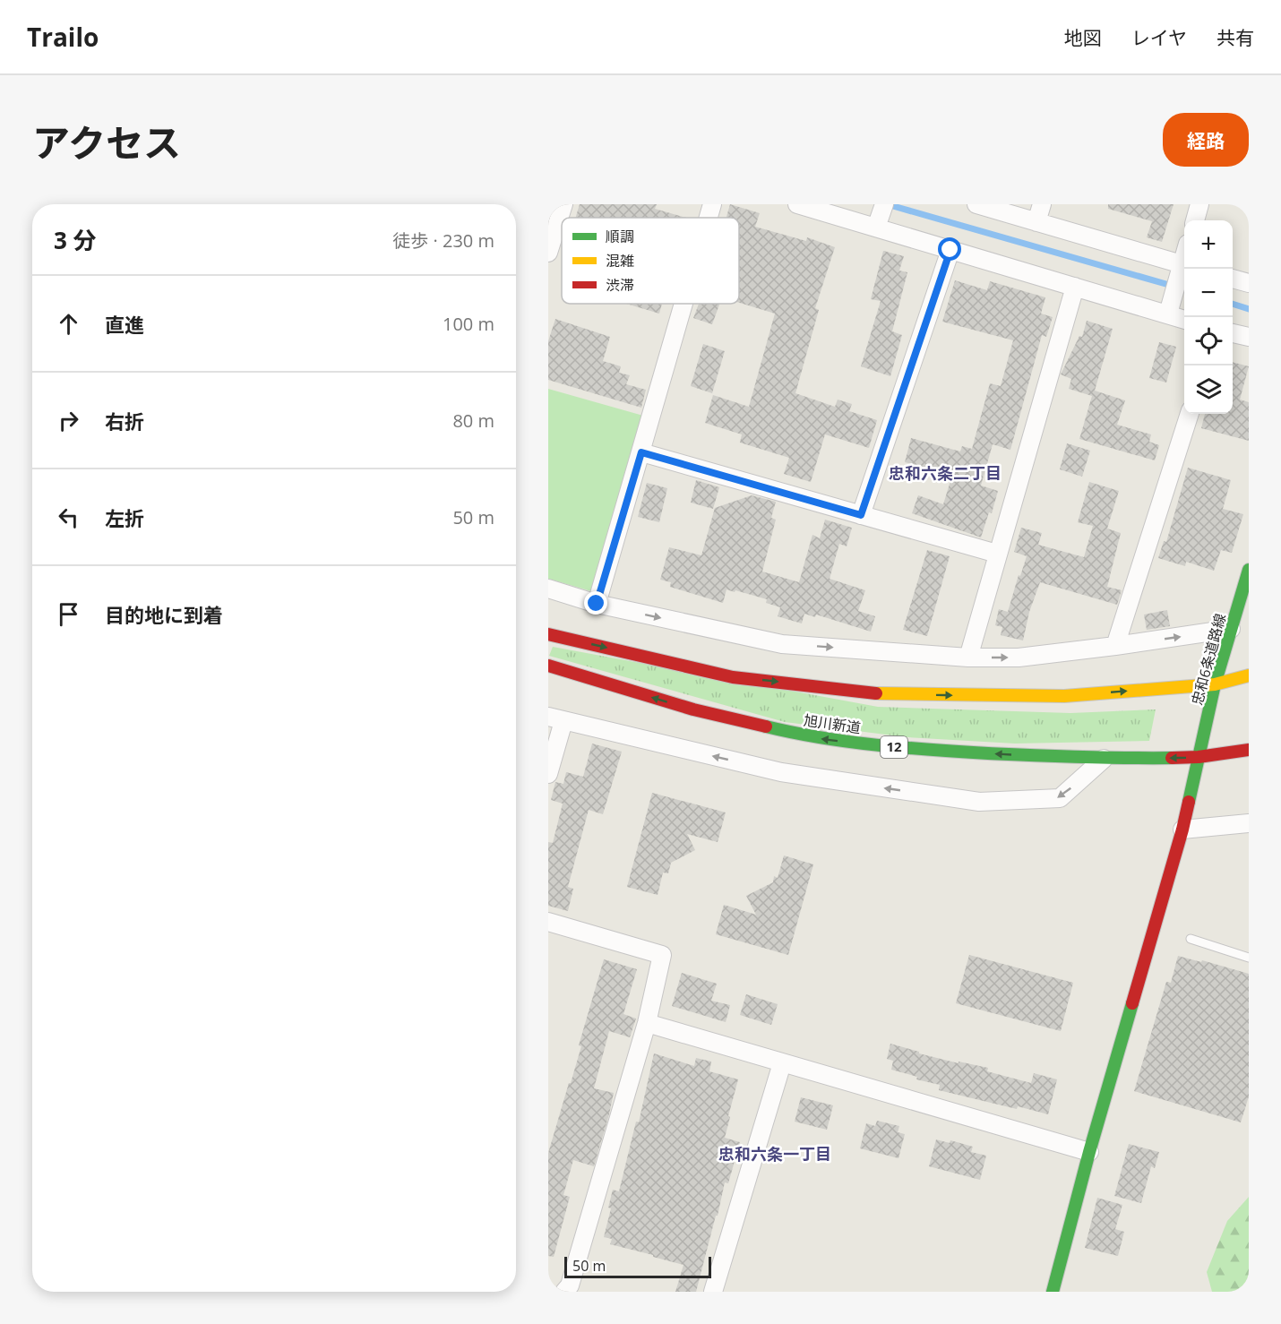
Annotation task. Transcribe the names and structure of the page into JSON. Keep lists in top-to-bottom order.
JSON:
{
  "streets": {
    "main road": ["忠和6条道路線", "旭川新道", "12"]
  },
  "crossings": [
    ["忠和6条道路線", "旭川新道"]
  ],
  "districts": ["忠和六条二丁目", "忠和六条一丁目"],
  "legend": ["順調", "混雑", "渋滞"],
  "scale_bar": "50 m",
  "page": {
    "header": "Trailo",
    "nav": ["地図", "レイヤ", "共有"],
    "title": "アクセス",
    "buttons": "経路",
    "heading": ["3 分", "徒歩 · 230 m"],
    "map_buttons": ["+", "−"],
    "list": [
      ["直進", "100 m"],
      ["右折", "80 m"],
      ["左折", "50 m"],
      "目的地に到着"
    ],
    "scale": "50 m"
  }
}
